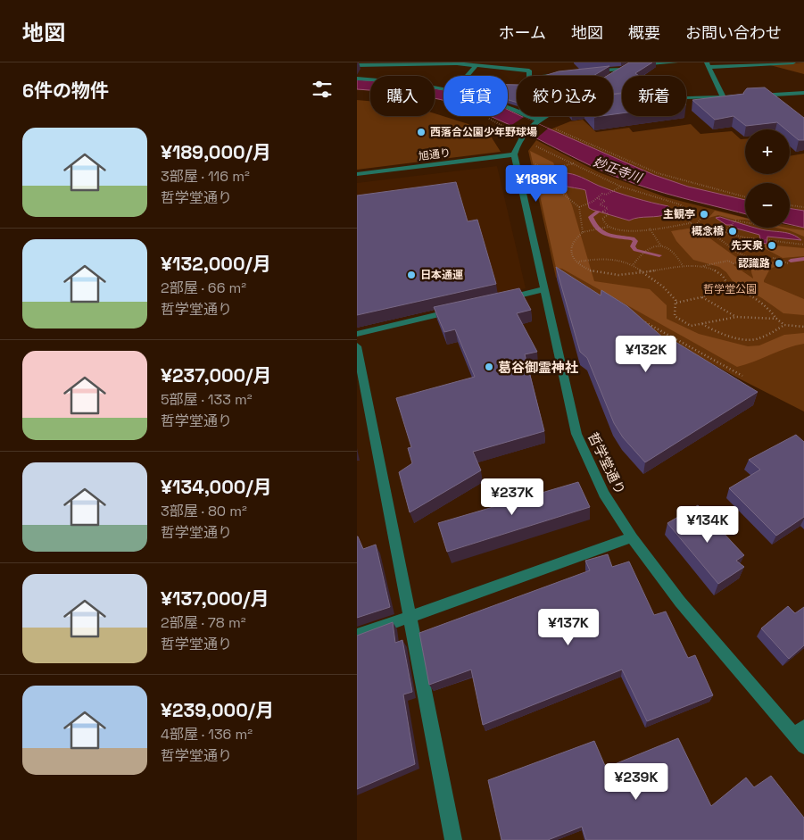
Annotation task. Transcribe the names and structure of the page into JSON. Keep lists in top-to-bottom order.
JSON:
{
  "streets": {
    "street": ["旭通り", "哲学堂通り"]
  },
  "crossings": [
    ["旭通り", "哲学堂通り"]
  ],
  "water": ["妙正寺川"],
  "parks": ["哲学堂公園"],
  "places": [
    "西落合公園少年野球場",
    "主観亭",
    "概念橋",
    "先天泉",
    "認識路",
    "日本通運",
    "葛谷御霊神社"
  ],
  "page": {
    "header": "地図",
    "nav": [
      "ホーム",
      "地図",
      "概要",
      "お問い合わせ"
    ],
    "heading": "6件の物件",
    "chip": [
      "購入",
      "賃貸",
      "絞り込み",
      "新着"
    ],
    "list": [
      {
        "name": "¥189,000/月",
        "note": "3部屋 · 116 m² · 哲学堂通り"
      },
      {
        "name": "¥132,000/月",
        "note": "2部屋 · 66 m² · 哲学堂通り"
      },
      {
        "name": "¥237,000/月",
        "note": "5部屋 · 133 m² · 哲学堂通り"
      },
      {
        "name": "¥134,000/月",
        "note": "3部屋 · 80 m² · 哲学堂通り"
      },
      {
        "name": "¥137,000/月",
        "note": "2部屋 · 78 m² · 哲学堂通り"
      },
      {
        "name": "¥239,000/月",
        "note": "4部屋 · 136 m² · 哲学堂通り"
      }
    ],
    "map_buttons": ["+", "−"],
    "price": [
      "¥189K",
      "¥132K",
      "¥237K",
      "¥134K",
      "¥137K",
      "¥239K"
    ]
  }
}
